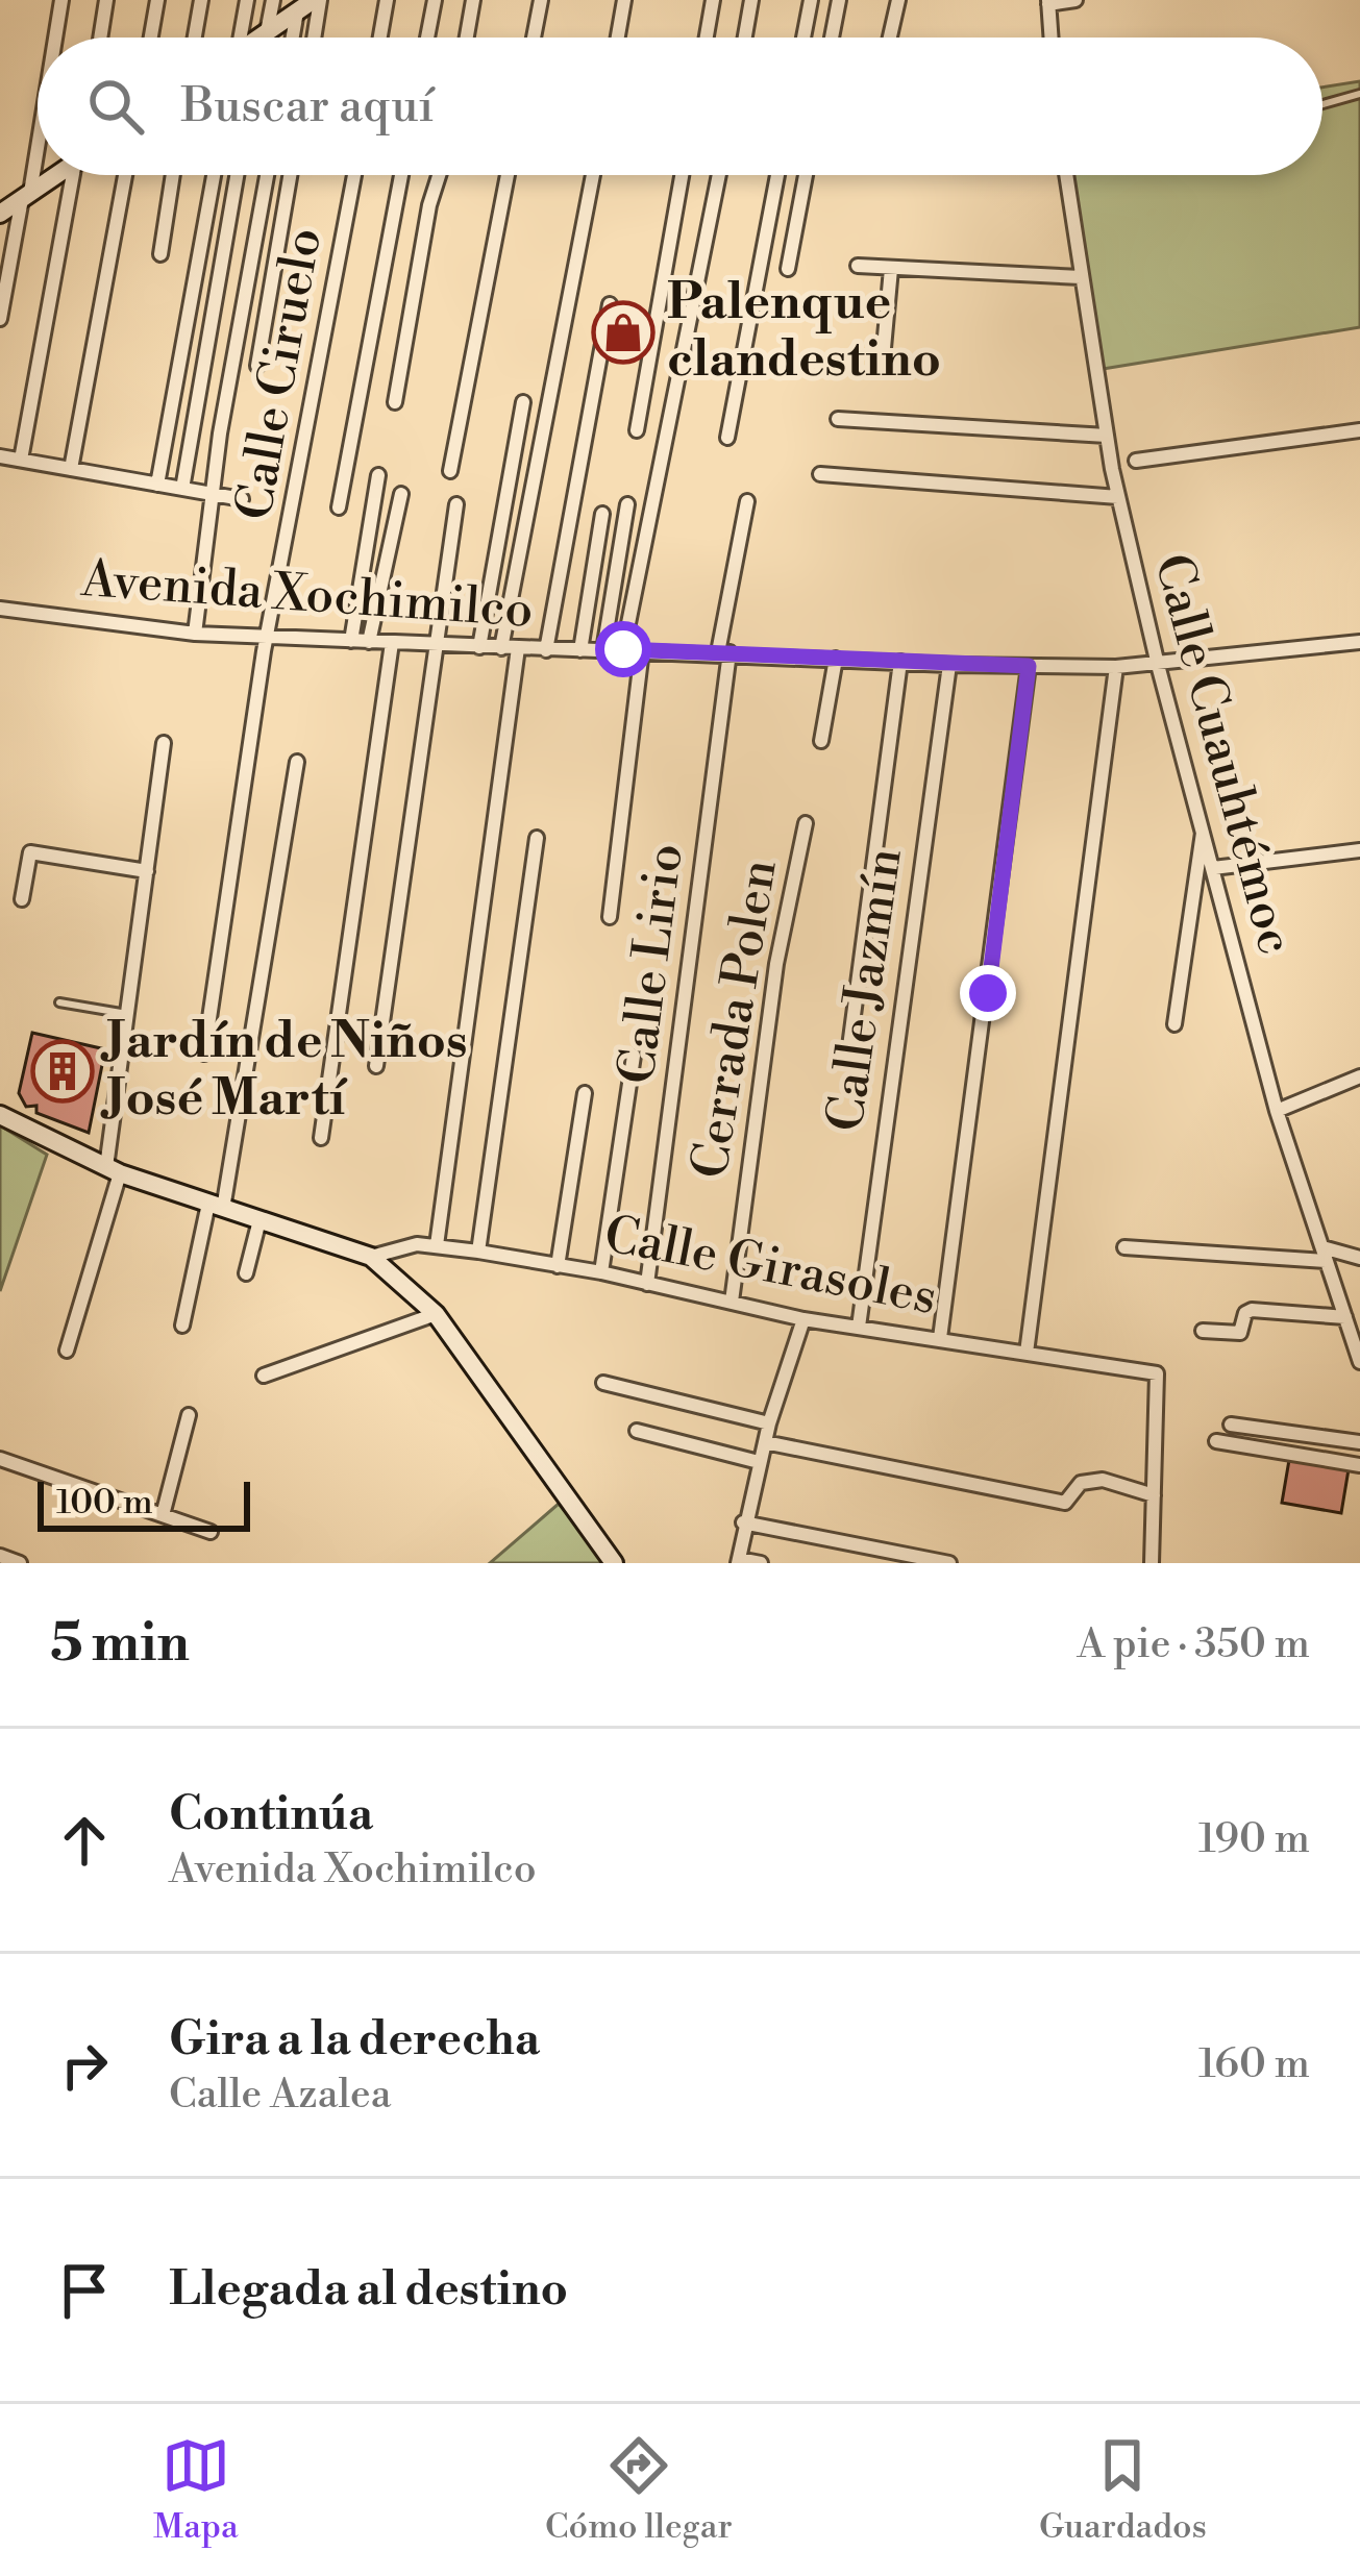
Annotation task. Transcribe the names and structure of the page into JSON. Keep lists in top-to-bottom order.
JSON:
{
  "streets": {
    "street": [
      "Calle Ciruelo",
      "Avenida Xochimilco",
      "Calle Cuauhtémoc",
      "Calle Lirio",
      "Calle Jazmín",
      "Cerrada Polen",
      "Calle Girasoles"
    ]
  },
  "crossings": [
    ["Calle Ciruelo", "Avenida Xochimilco"],
    ["Avenida Xochimilco", "Calle Cuauhtémoc"],
    ["Avenida Xochimilco", "Calle Lirio"],
    ["Avenida Xochimilco", "Calle Jazmín"],
    ["Calle Lirio", "Calle Girasoles"],
    ["Calle Jazmín", "Calle Girasoles"],
    ["Cerrada Polen", "Calle Girasoles"]
  ],
  "places": {
    "shop": ["Palenque clandestino"],
    "building": ["Jardín de Niños José Martí"]
  },
  "scale_bar": "100 m",
  "page": {
    "search": "Buscar aquí",
    "scale": "100 m",
    "heading": ["5 min", "A pie · 350 m"],
    "list": [
      ["Continúa", "Avenida Xochimilco", "190 m"],
      ["Gira a la derecha", "Calle Azalea", "160 m"],
      "Llegada al destino"
    ],
    "nav": ["Mapa", "Cómo llegar", "Guardados"]
  }
}
